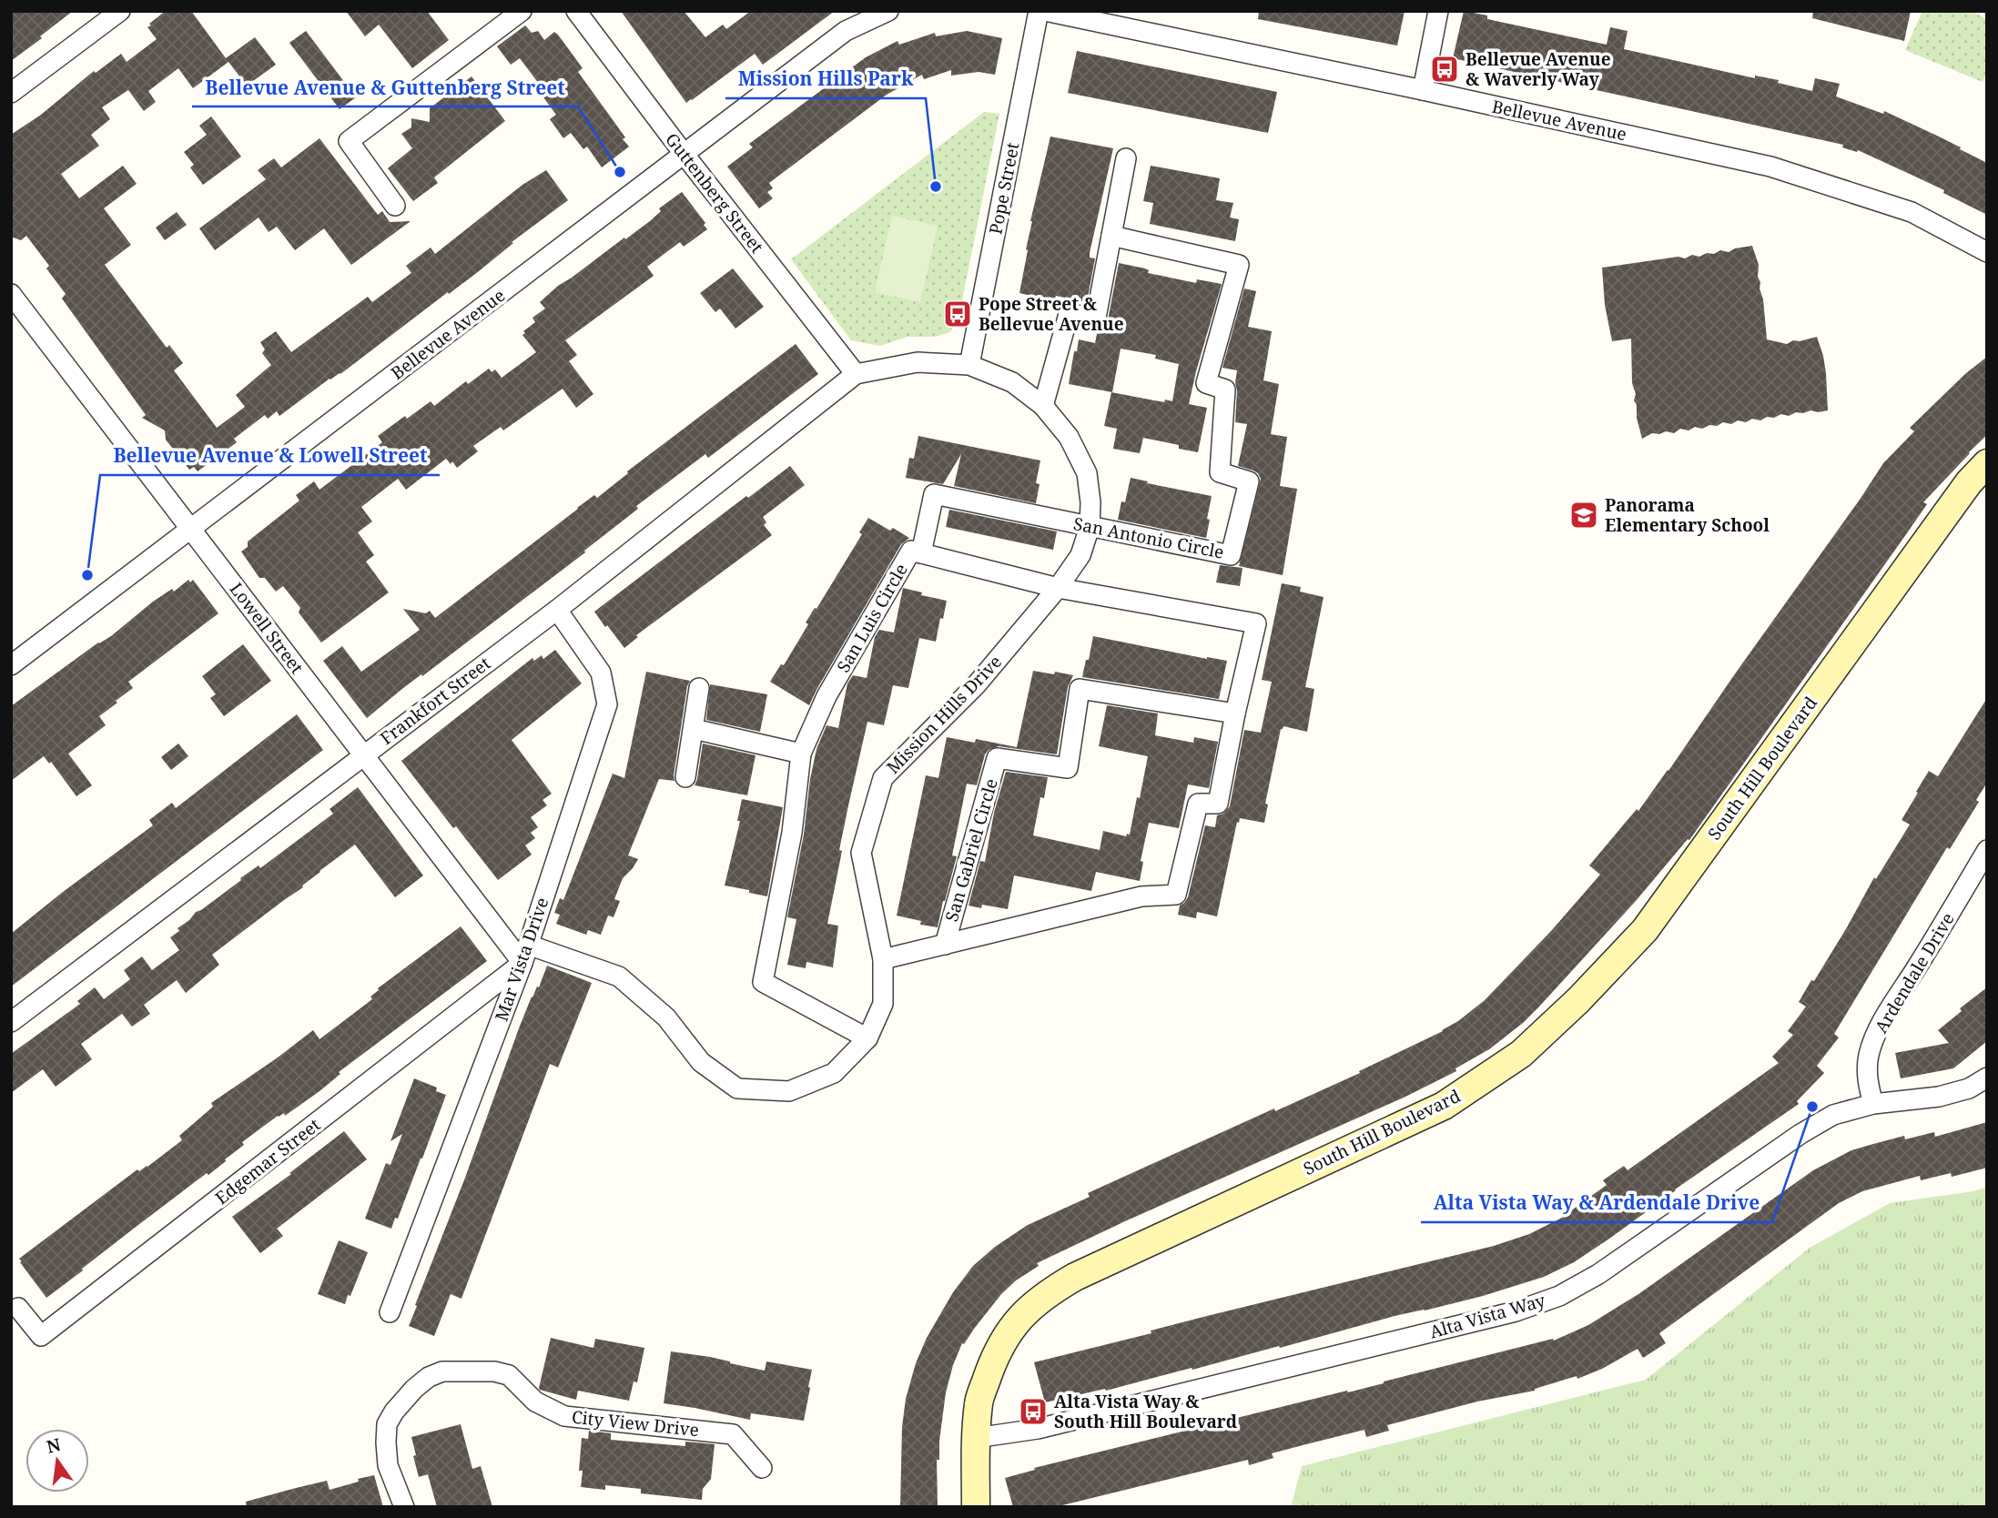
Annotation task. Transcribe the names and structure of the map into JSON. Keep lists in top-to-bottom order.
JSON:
{
  "streets": {
    "street": [
      "Bellevue Avenue",
      "Pope Street",
      "Guttenberg Street",
      "San Antonio Circle",
      "San Luis Circle",
      "Lowell Street",
      "Frankfort Street",
      "Mission Hills Drive",
      "South Hill Boulevard",
      "San Gabriel Circle",
      "Mar Vista Drive",
      "Ardendale Drive",
      "Edgemar Street",
      "Alta Vista Way",
      "City View Drive"
    ]
  },
  "crossings": [
    ["Bellevue Avenue", "Guttenberg Street"],
    ["Bellevue Avenue", "Lowell Street"],
    ["Pope Street", "Mission Hills Drive"],
    ["Guttenberg Street", "Frankfort Street"],
    ["Guttenberg Street", "Mission Hills Drive"],
    ["San Antonio Circle", "San Luis Circle"],
    ["San Antonio Circle", "Mission Hills Drive"],
    ["San Luis Circle", "Mission Hills Drive"],
    ["San Luis Circle", "San Gabriel Circle"],
    ["Lowell Street", "Frankfort Street"],
    ["Lowell Street", "Mar Vista Drive"],
    ["Lowell Street", "Edgemar Street"],
    ["Frankfort Street", "Mission Hills Drive"],
    ["Frankfort Street", "Mar Vista Drive"],
    ["Mission Hills Drive", "San Gabriel Circle"],
    ["Mission Hills Drive", "Mar Vista Drive"],
    ["South Hill Boulevard", "Alta Vista Way"],
    ["Mar Vista Drive", "Edgemar Street"],
    ["Ardendale Drive", "Alta Vista Way"]
  ],
  "places": {
    "bus stop": ["Bellevue Avenue & Waverly Way", "Pope Street & Bellevue Avenue", "Alta Vista Way & South Hill Boulevard"],
    "other": [
      "Bellevue Avenue & Guttenberg Street",
      "Mission Hills Park",
      "Bellevue Avenue & Lowell Street",
      "Alta Vista Way & Ardendale Drive"
    ],
    "school or university": ["Panorama Elementary School"]
  },
  "north": "top"
}
